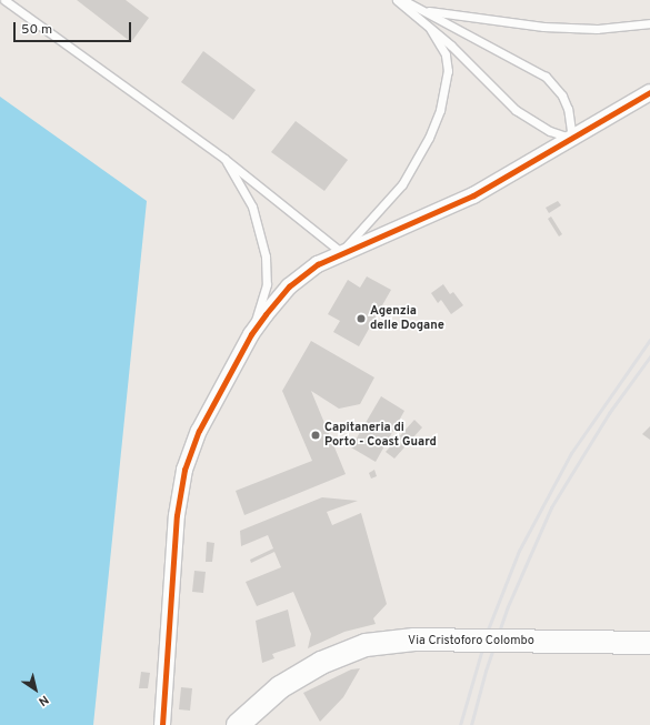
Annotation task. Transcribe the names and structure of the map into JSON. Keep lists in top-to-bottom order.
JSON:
{
  "streets": {
    "main road": ["Via Cristoforo Colombo"]
  },
  "places": ["Agenzia delle Dogane", "Capitaneria di Porto - Coast Guard"],
  "scale_bar": "50 m",
  "north": "bottom right"
}
